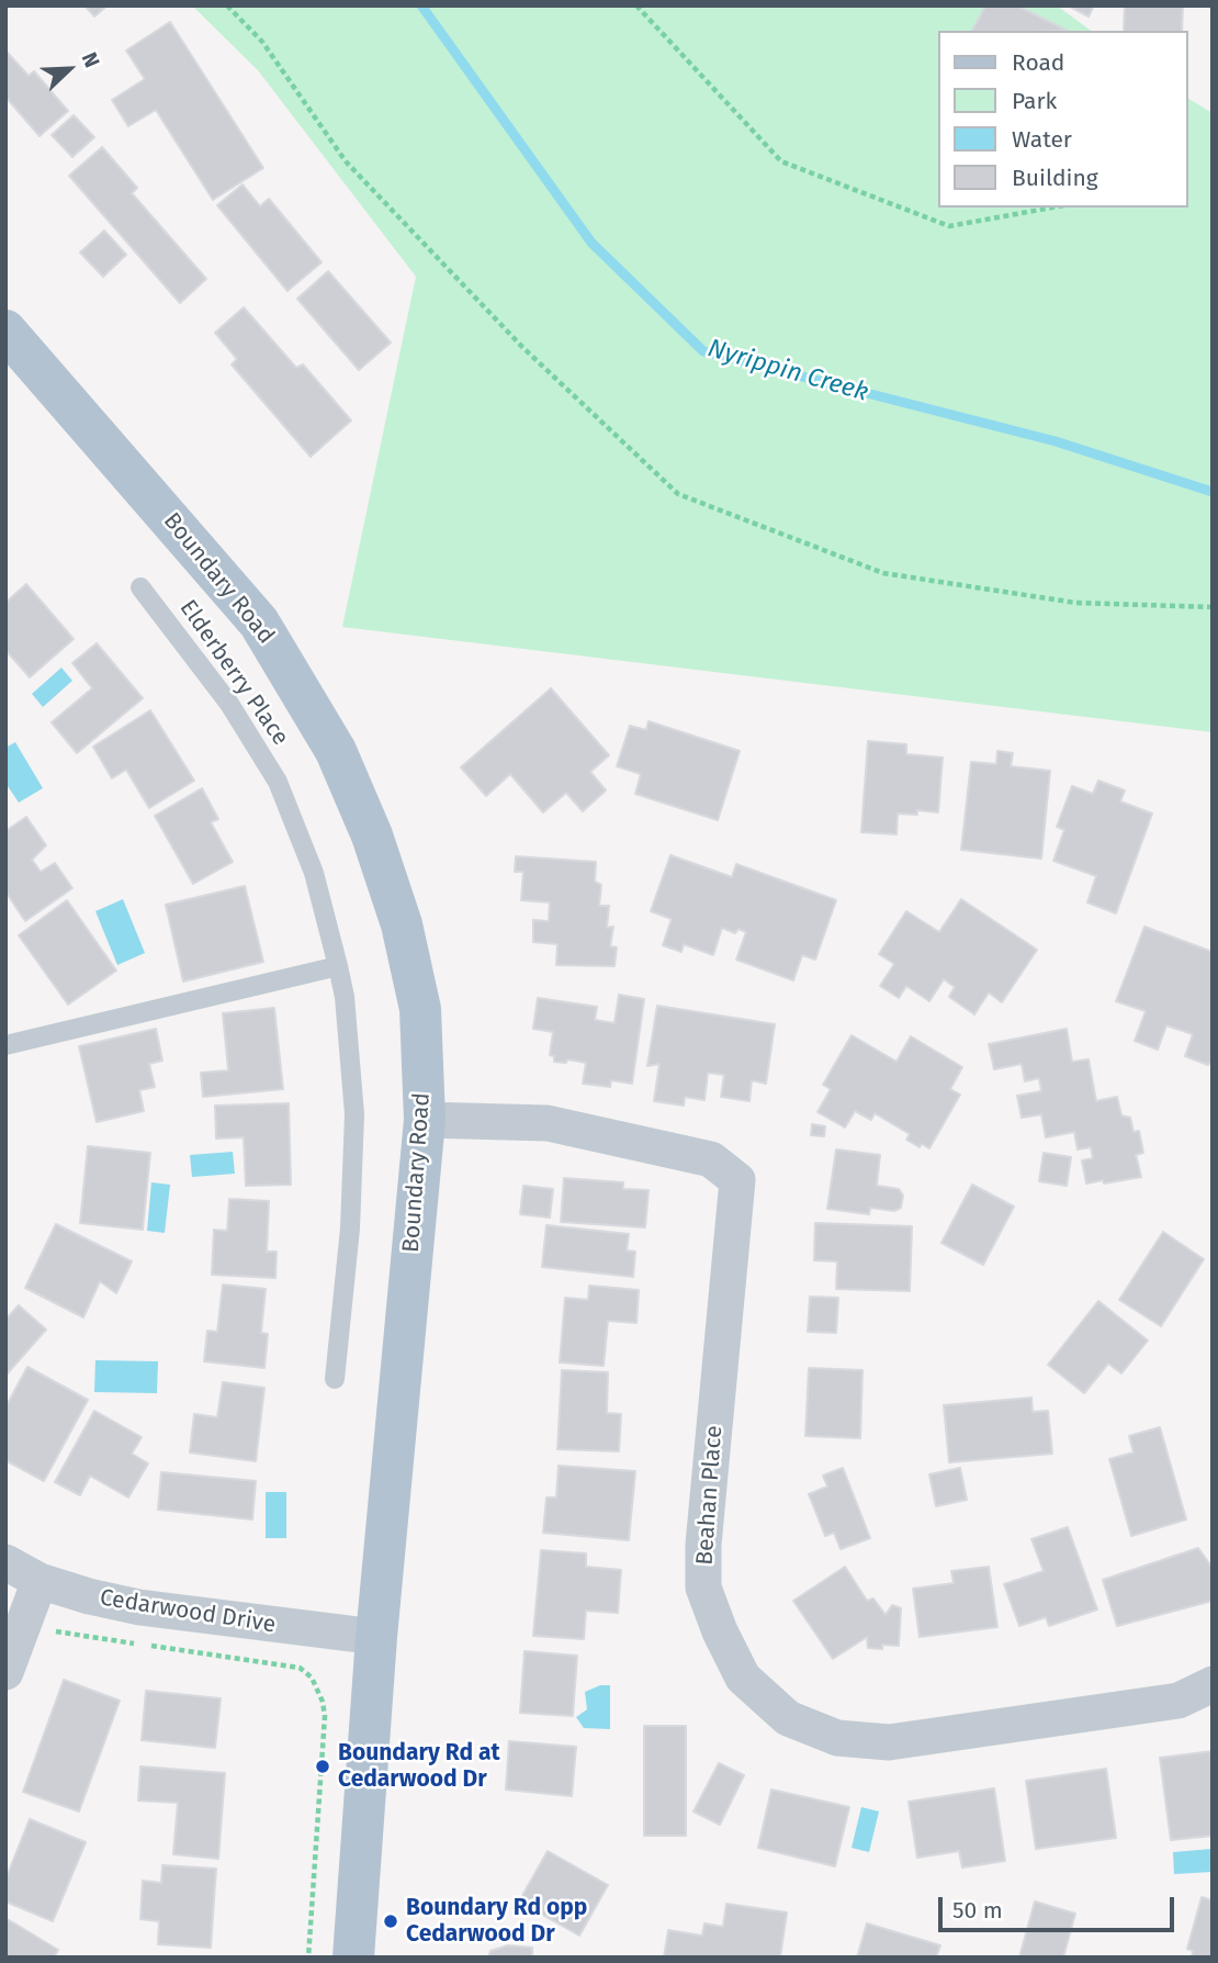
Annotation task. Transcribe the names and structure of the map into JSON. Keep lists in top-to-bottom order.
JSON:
{
  "streets": {
    "main road": ["Boundary Road"],
    "street": ["Beahan Place", "Cedarwood Drive"],
    "lane": ["Elderberry Place"]
  },
  "crossings": [
    ["Boundary Road", "Beahan Place"],
    ["Boundary Road", "Cedarwood Drive"]
  ],
  "water": ["Nyrippin Creek"],
  "places": ["Boundary Rd at Cedarwood Dr", "Boundary Rd opp Cedarwood Dr"],
  "legend": [
    "Road",
    "Park",
    "Water",
    "Building"
  ],
  "scale_bar": "50 m",
  "north": "top right"
}
